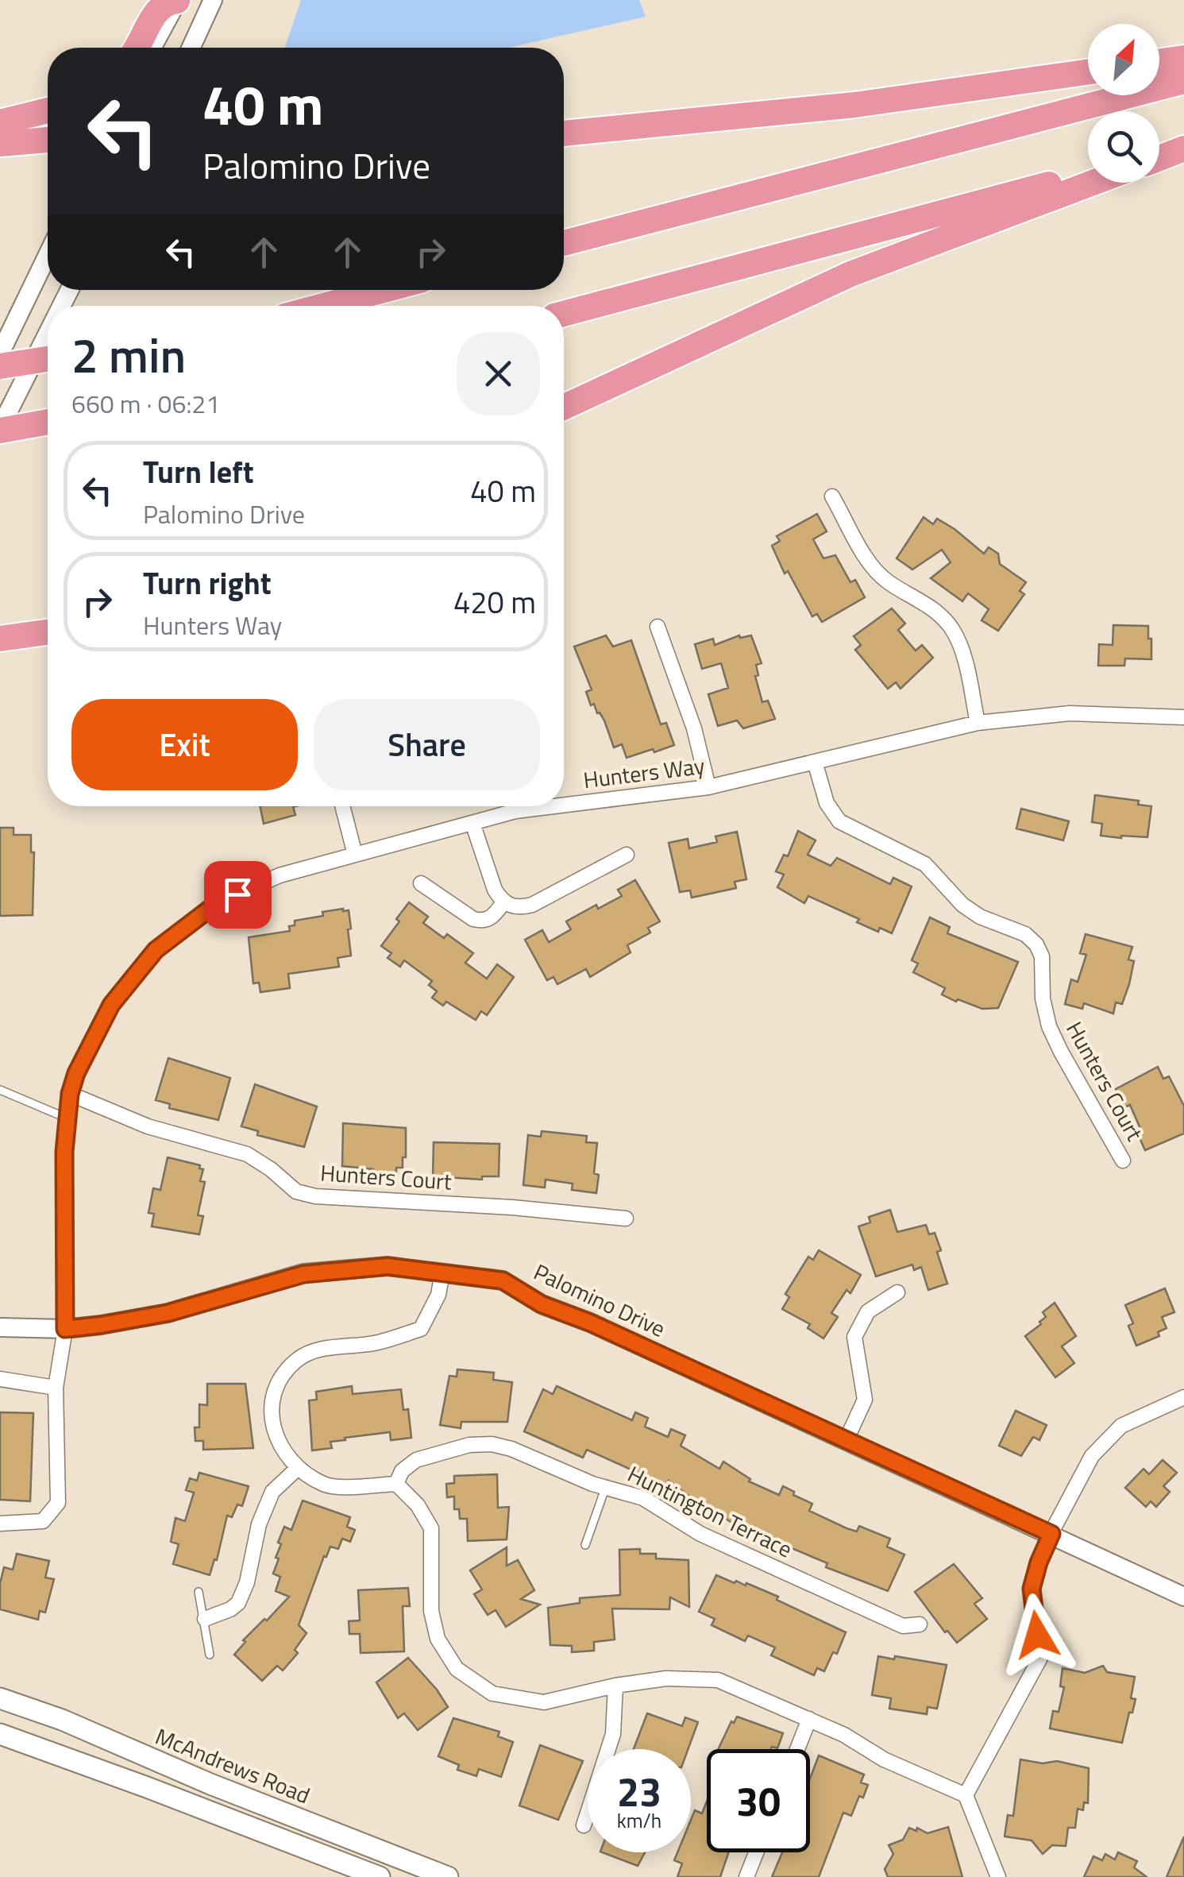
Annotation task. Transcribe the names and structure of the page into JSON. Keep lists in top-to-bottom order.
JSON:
{
  "streets": {
    "main road": ["McAndrews Road"],
    "street": [
      "Hunters Way",
      "Hunters Court",
      "Palomino Drive",
      "Huntington Terrace"
    ]
  },
  "crossings": [
    ["Hunters Way", "Hunters Court"],
    ["Hunters Way", "Palomino Drive"]
  ],
  "north": "top right",
  "page": {
    "turn": ["40 m", "Palomino Drive"],
    "heading": ["2 min", "660 m · 06:21"],
    "list": [
      {
        "name": "Turn left",
        "note": "Palomino Drive",
        "value": "40 m"
      },
      {
        "name": "Turn right",
        "note": "Hunters Way",
        "value": "420 m"
      }
    ],
    "buttons": ["Exit", "Share"],
    "speed": "23 km/h",
    "limit": "30"
  }
}
